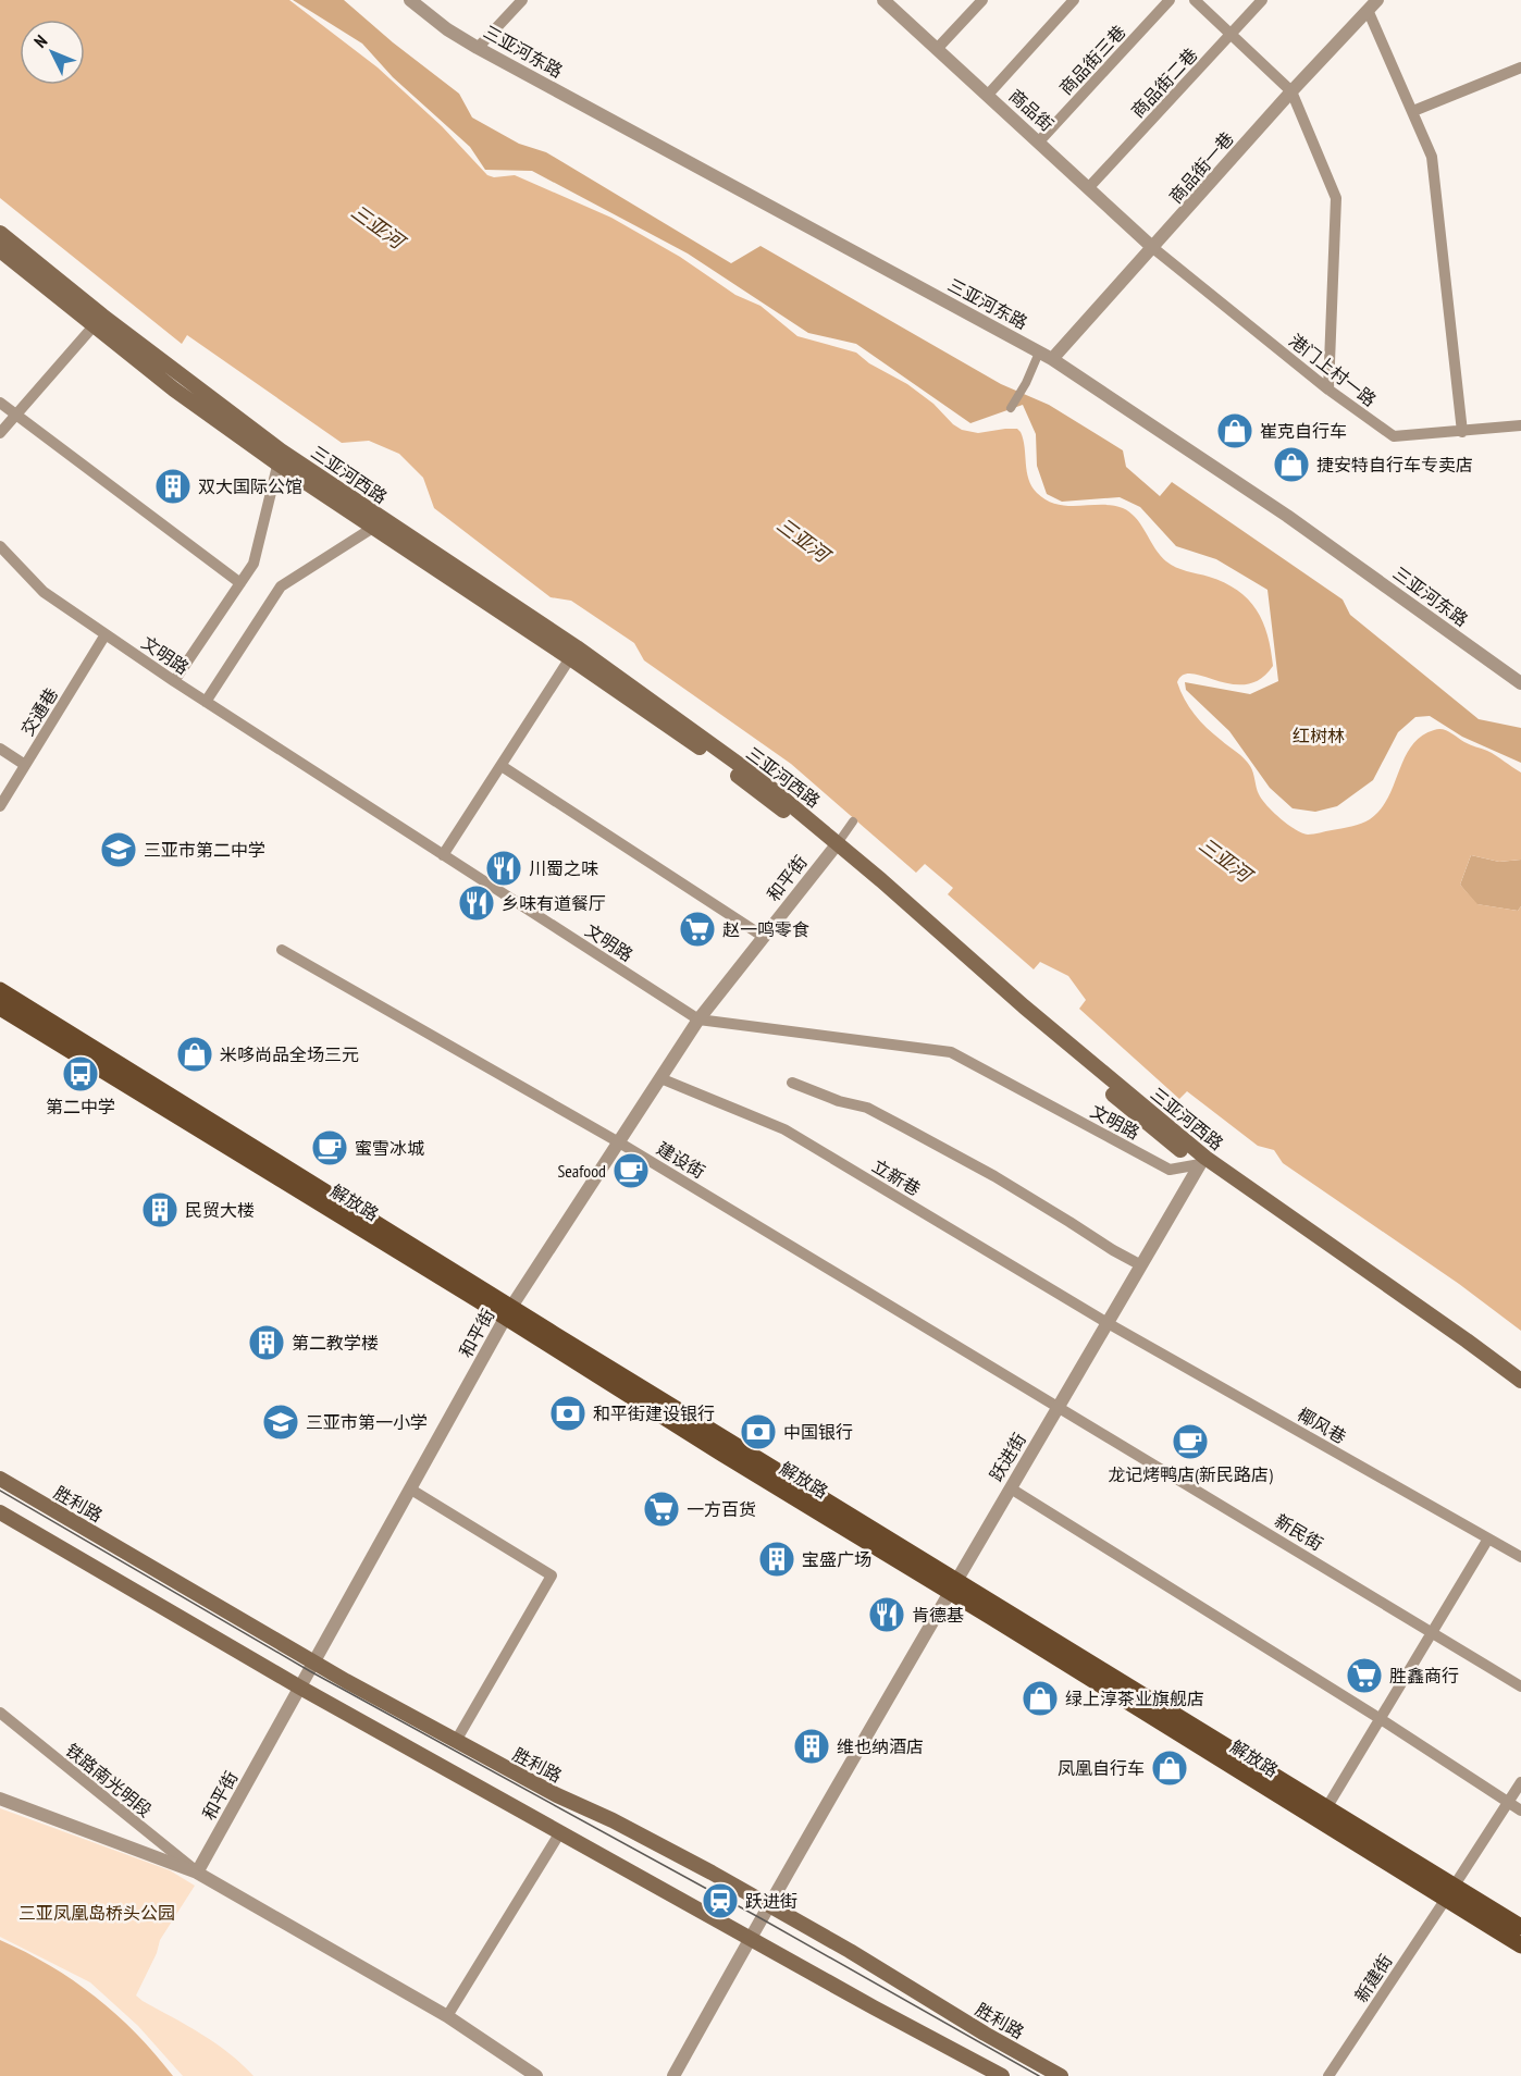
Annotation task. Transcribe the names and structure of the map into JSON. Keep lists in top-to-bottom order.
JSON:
{
  "streets": {
    "main road": ["三亚河西路", "解放路", "胜利路"],
    "street": [
      "三亚河东路",
      "商品街三巷",
      "商品街二巷",
      "商品街",
      "商品街一巷",
      "港门上村一路",
      "文明路",
      "交通巷",
      "和平街",
      "建设街",
      "立新巷",
      "椰风巷",
      "跃进街",
      "新民街",
      "铁路南光明段",
      "新建街"
    ]
  },
  "crossings": [
    ["三亚河东路", "商品街一巷"],
    ["商品街三巷", "商品街"],
    ["商品街二巷", "商品街"],
    ["商品街", "商品街一巷"],
    ["商品街", "港门上村一路"],
    ["商品街一巷", "港门上村一路"],
    ["三亚河西路", "文明路"],
    ["三亚河西路", "和平街"],
    ["三亚河西路", "跃进街"],
    ["文明路", "交通巷"],
    ["文明路", "和平街"],
    ["文明路", "跃进街"],
    ["和平街", "建设街"],
    ["和平街", "立新巷"],
    ["和平街", "解放路"],
    ["和平街", "胜利路"],
    ["和平街", "铁路南光明段"],
    ["建设街", "跃进街"],
    ["建设街", "新民街"],
    ["立新巷", "椰风巷"],
    ["立新巷", "跃进街"],
    ["解放路", "跃进街"],
    ["解放路", "新建街"],
    ["椰风巷", "跃进街"],
    ["跃进街", "胜利路"],
    ["跃进街", "新民街"]
  ],
  "water": ["三亚河"],
  "parks": ["红树林", "三亚凤凰岛桥头公园"],
  "places": {
    "shop": [
      "崔克自行车",
      "捷安特自行车专卖店",
      "米哆尚品全场三元",
      "绿上淳茶业旗舰店",
      "凤凰自行车"
    ],
    "building": [
      "双大国际公馆",
      "民贸大楼",
      "第二教学楼",
      "宝盛广场",
      "维也纳酒店"
    ],
    "school or university": ["三亚市第二中学", "三亚市第一小学"],
    "restaurant": ["川蜀之味", "乡味有道餐厅", "肯德基"],
    "supermarket": ["赵一鸣零食", "一方百货", "胜鑫商行"],
    "bus stop": ["第二中学"],
    "cafe": ["蜜雪冰城", "Seafood", "龙记烤鸭店(新民路店)"],
    "bank": ["和平街建设银行", "中国银行"],
    "station": ["跃进街"]
  },
  "north": "top left"
}
